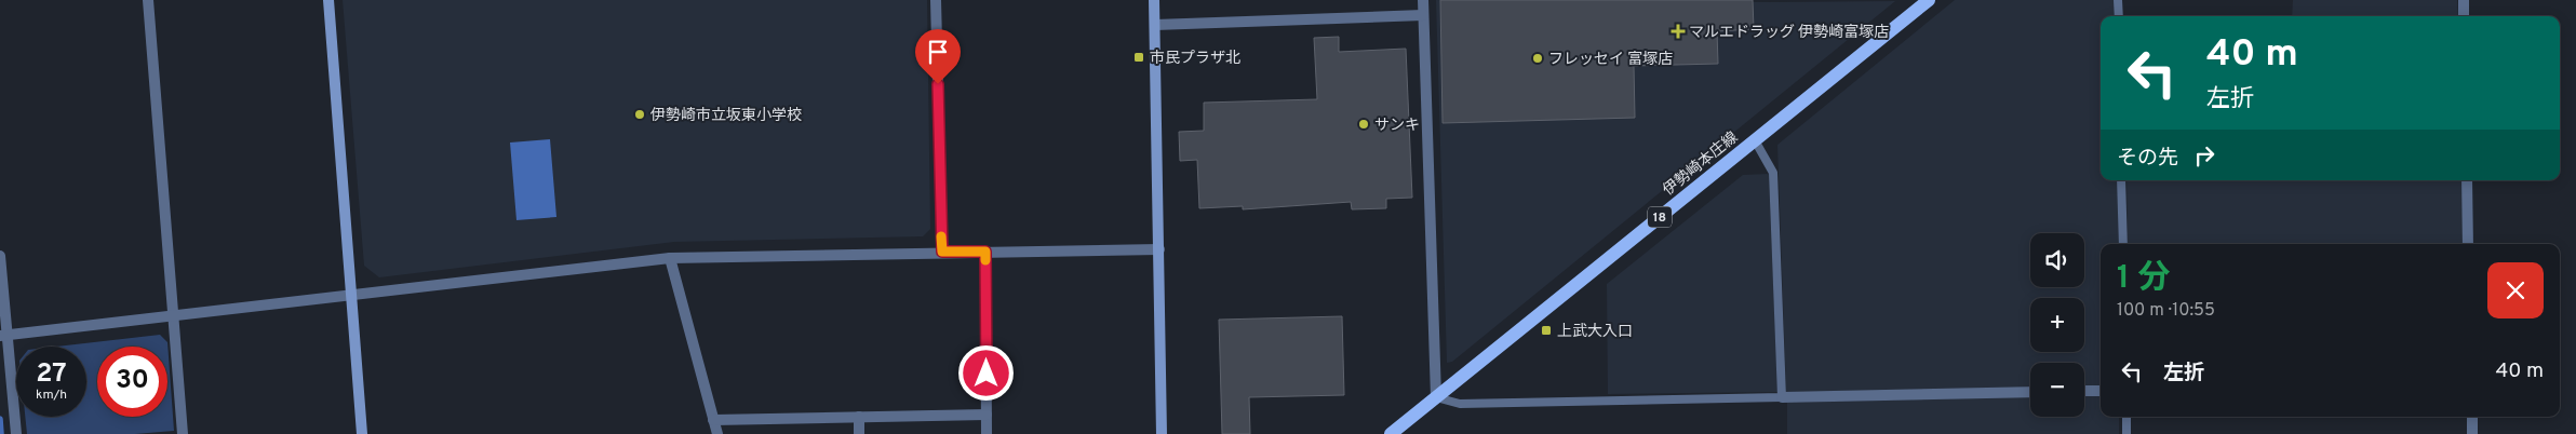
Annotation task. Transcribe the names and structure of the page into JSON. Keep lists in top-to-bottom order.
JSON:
{
  "streets": {
    "main road": ["伊勢崎本庄線", "18"]
  },
  "places": {
    "health": ["マルエドラッグ 伊勢崎富塚店"],
    "transit": ["市民プラザ北", "上武大入口"],
    "other": ["フレッセイ 富塚店", "伊勢崎市立坂東小学校", "サンキ"]
  },
  "page": {
    "turn": ["40 m", "左折"],
    "then": "その先",
    "map_buttons": ["+", "−"],
    "heading": ["1 分", "100 m · 10:55"],
    "list": [
      {
        "name": "左折",
        "value": "40 m"
      }
    ],
    "speed": "27 km/h",
    "limit": "30"
  }
}
